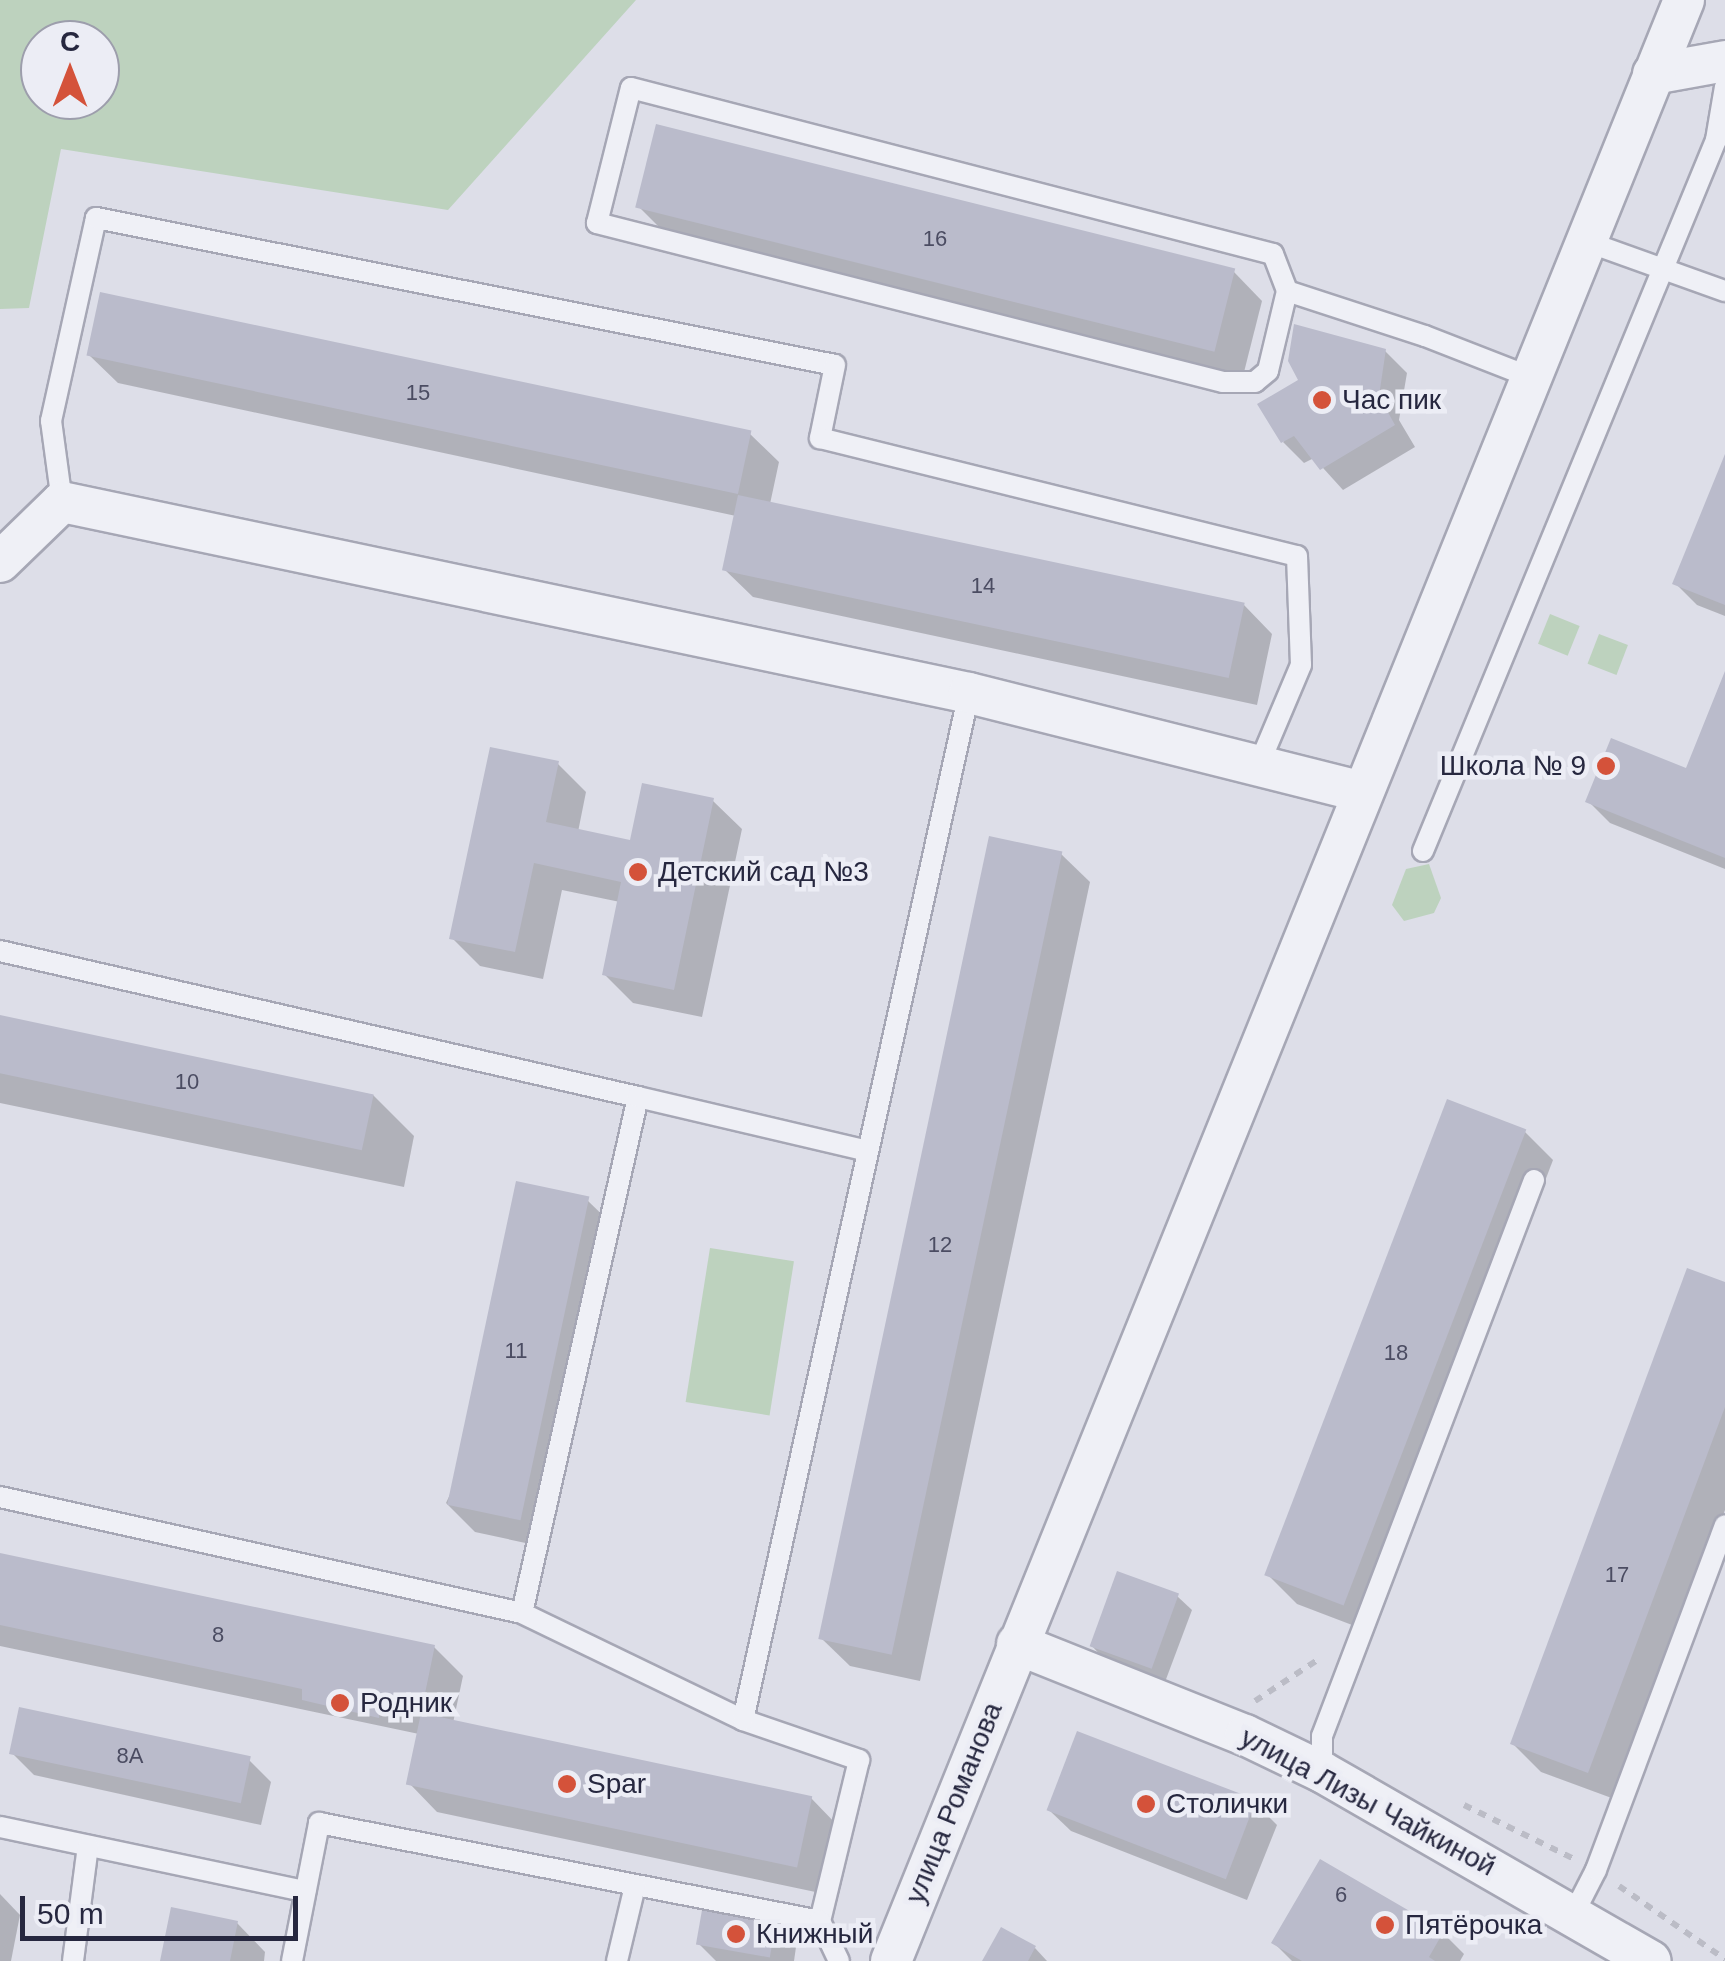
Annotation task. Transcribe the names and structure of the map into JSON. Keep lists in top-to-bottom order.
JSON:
{
  "streets": {
    "street": ["улица Лизы Чайкиной", "улица Романова"]
  },
  "crossings": [
    ["улица Лизы Чайкиной", "улица Романова"]
  ],
  "places": [
    "Час пик",
    "Школа № 9",
    "Детский сад №3",
    "Родник",
    "Spar",
    "Столички",
    "Пятёрочка",
    "Книжный"
  ],
  "house_numbers": [
    "16",
    "15",
    "14",
    "10",
    "12",
    "11",
    "18",
    "17",
    "8",
    "8А",
    "6"
  ],
  "scale_bar": "50 m",
  "north": "top"
}
